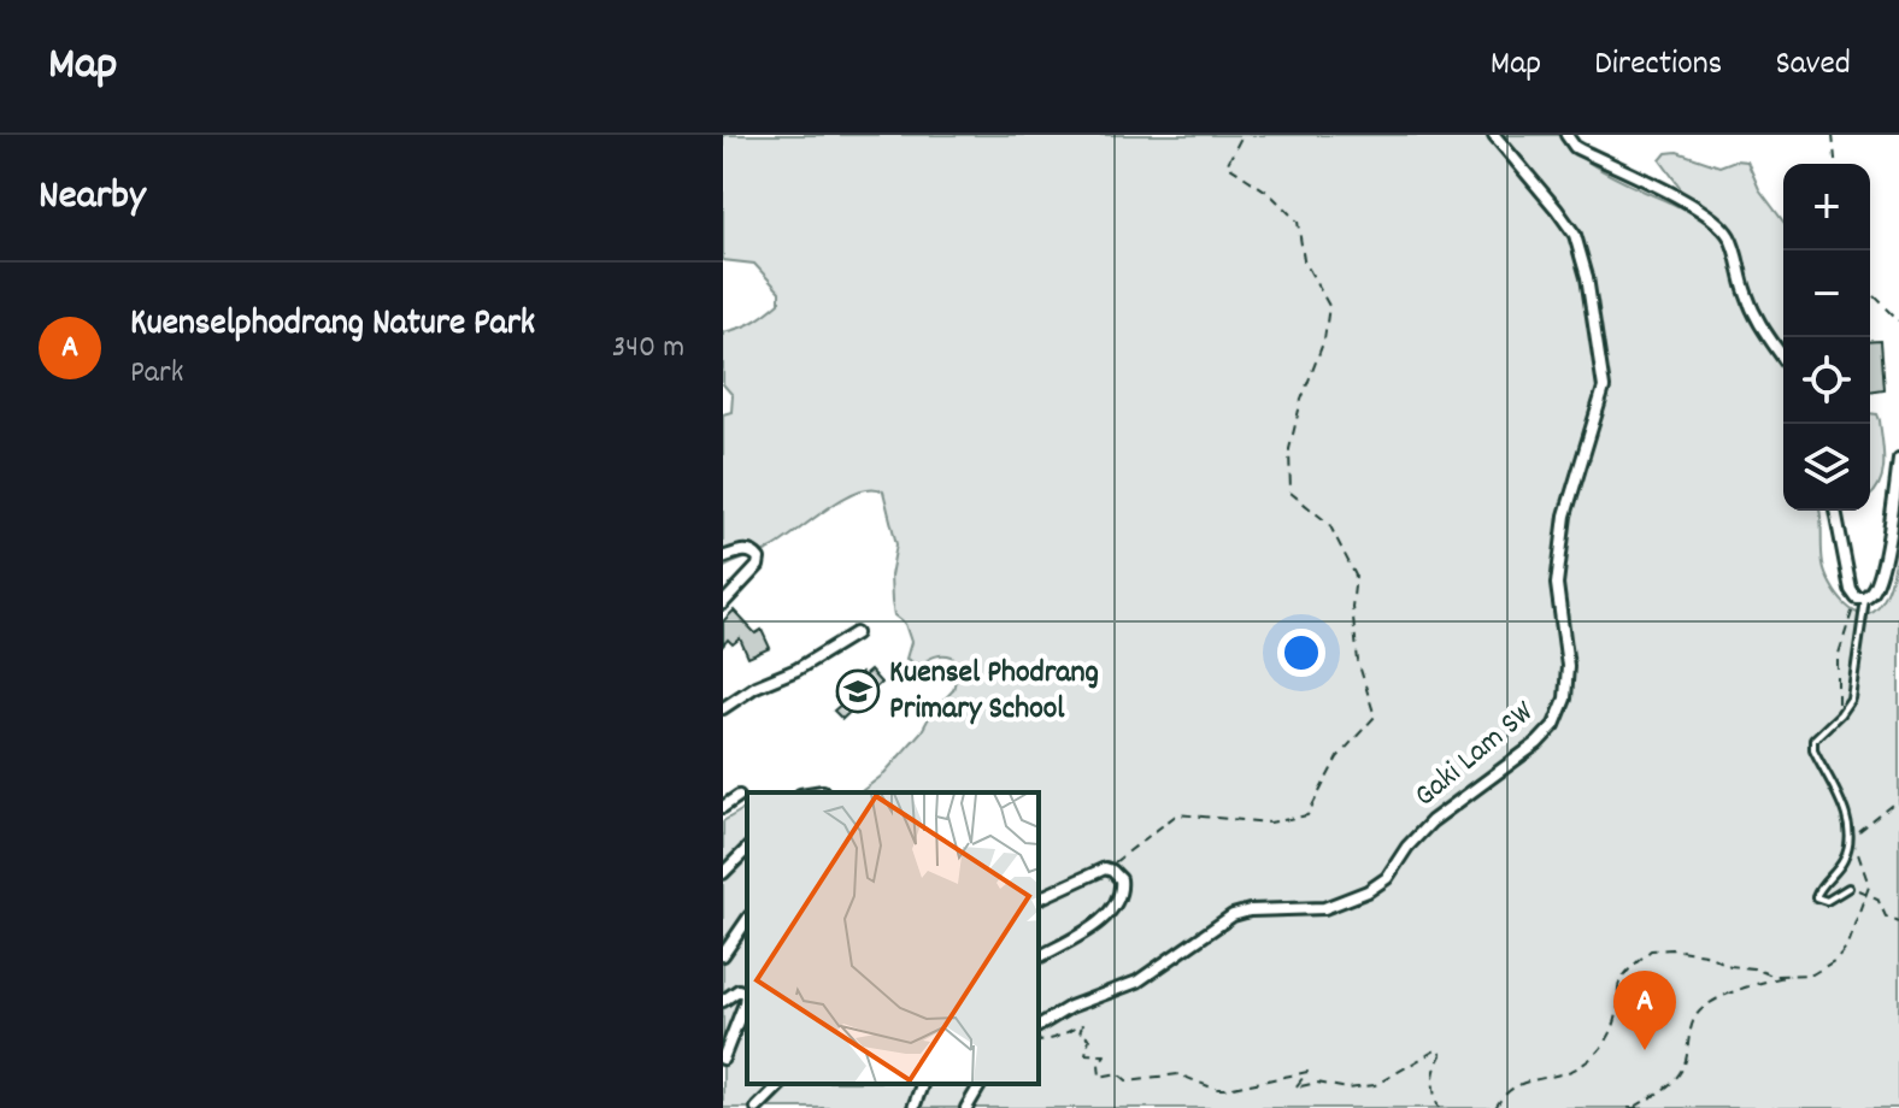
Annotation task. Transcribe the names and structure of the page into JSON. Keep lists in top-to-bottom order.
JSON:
{
  "streets": {
    "street": ["Gaki Lam SW"]
  },
  "places": {
    "school or university": ["Kuensel Phodrang Primary School"]
  },
  "page": {
    "header": "Map",
    "nav": ["Map", "Directions", "Saved"],
    "heading": "Nearby",
    "map_buttons": ["+", "−"],
    "list": [
      {
        "mark": "A",
        "name": "Kuenselphodrang Nature Park",
        "note": "Park",
        "value": "340 m"
      }
    ],
    "pins": "A"
  }
}
